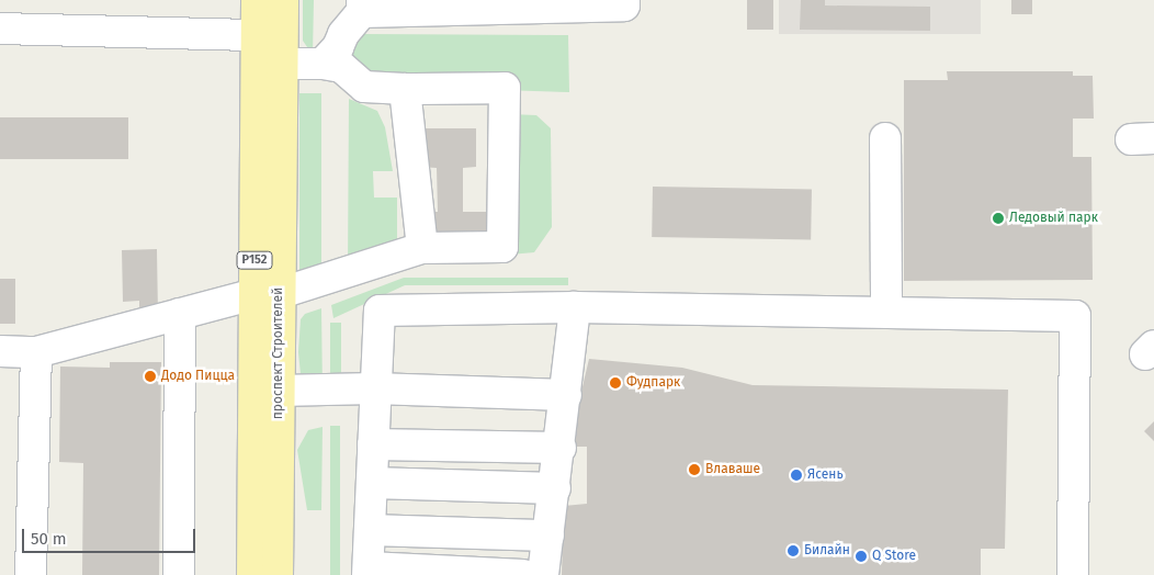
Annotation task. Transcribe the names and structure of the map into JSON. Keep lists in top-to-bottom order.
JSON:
{
  "streets": {
    "main road": ["Р152", "проспект Строителей"]
  },
  "places": [
    "Ледовый парк",
    "Додо Пицца",
    "Фудпарк",
    "Влаваше",
    "Ясень",
    "Билайн",
    "Q Store"
  ],
  "scale_bar": "50 m"
}
